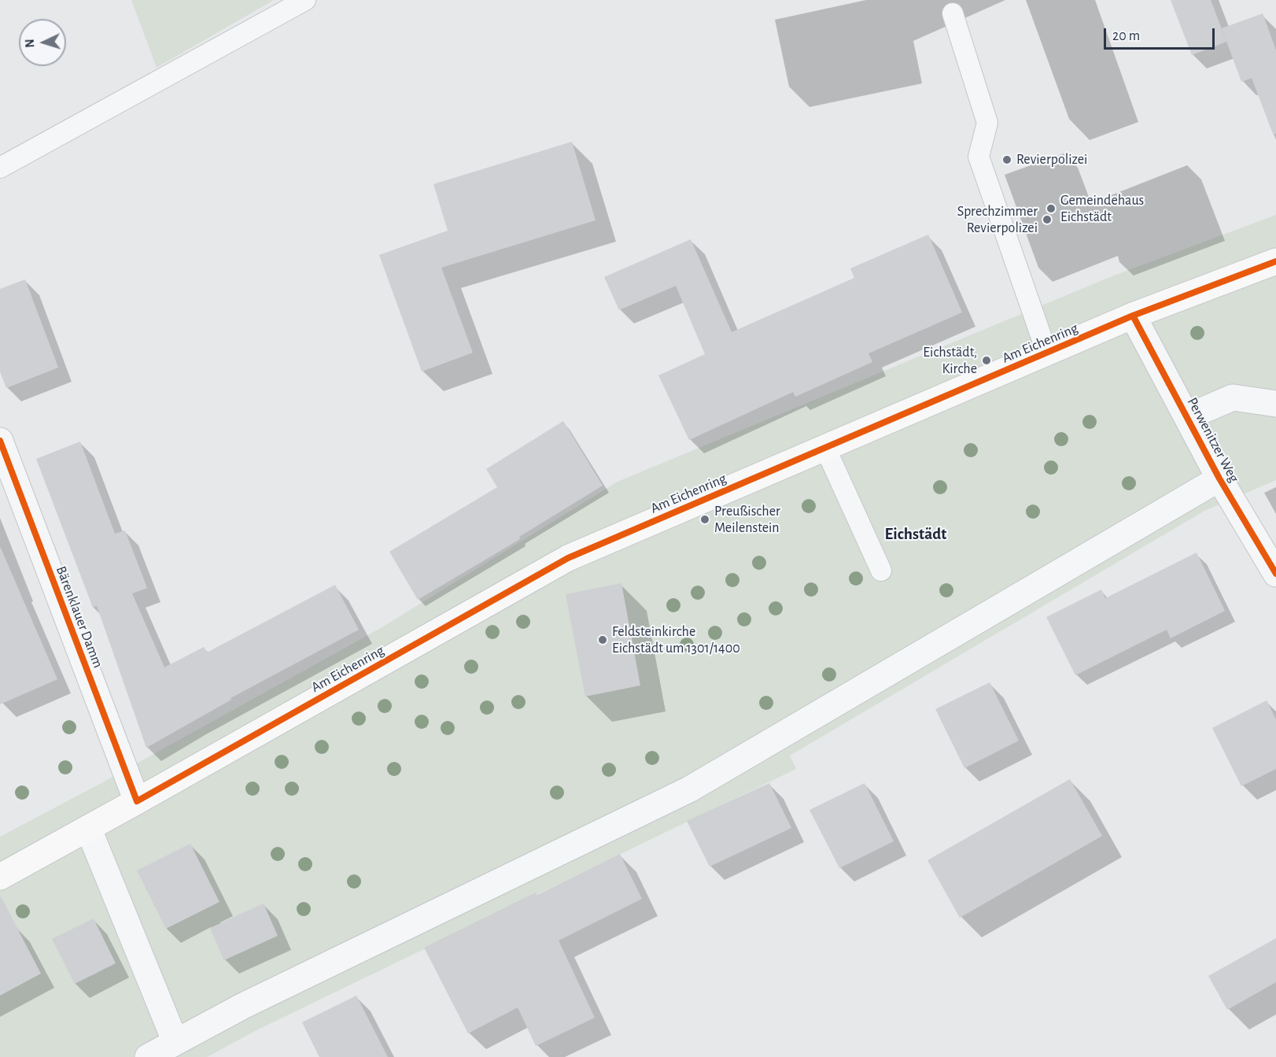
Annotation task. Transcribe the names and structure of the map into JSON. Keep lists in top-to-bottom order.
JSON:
{
  "streets": {
    "main road": ["Am Eichenring"],
    "street": ["Perwenitzer Weg", "Bärenklauer Damm"]
  },
  "crossings": [
    ["Am Eichenring", "Perwenitzer Weg"],
    ["Am Eichenring", "Bärenklauer Damm"]
  ],
  "districts": ["Eichstädt"],
  "places": [
    "Revierpolizei",
    "Gemeindehaus Eichstädt",
    "Sprechzimmer Revierpolizei",
    "Eichstädt, Kirche",
    "Preußischer Meilenstein",
    "Feldsteinkirche Eichstädt um 1301/1400"
  ],
  "scale_bar": "20 m",
  "north": "left"
}
